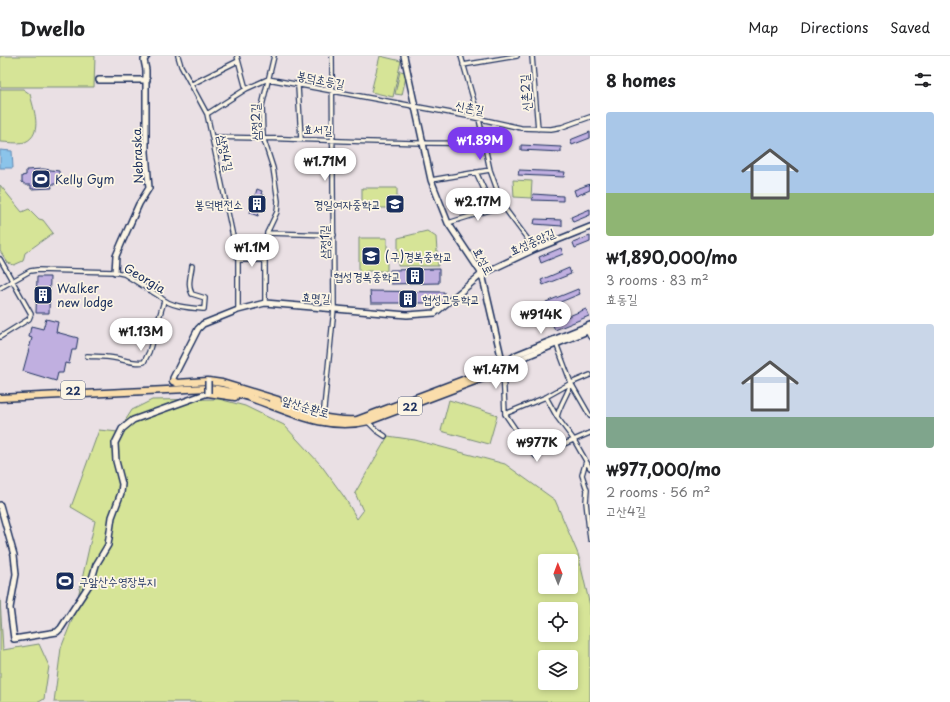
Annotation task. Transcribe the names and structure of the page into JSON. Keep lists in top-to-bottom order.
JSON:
{
  "streets": {
    "highway": ["22", "앞산순환로"],
    "street": [
      "봉덕초등길",
      "신촌2길",
      "신촌길",
      "삼정2길",
      "효서길",
      "삼정4길",
      "Nebraska",
      "효성중앙길",
      "삼정1길",
      "효성로",
      "Georgia",
      "효명길"
    ]
  },
  "crossings": [
    ["봉덕초등길", "신촌길"],
    ["봉덕초등길", "삼정2길"],
    ["봉덕초등길", "삼정1길"],
    ["봉덕초등길", "효성로"],
    ["신촌2길", "신촌길"],
    ["신촌길", "효성로"],
    ["삼정2길", "효서길"],
    ["삼정2길", "효명길"],
    ["효서길", "삼정4길"],
    ["효서길", "삼정1길"],
    ["효서길", "효성로"],
    ["삼정4길", "효명길"],
    ["Nebraska", "Georgia"],
    ["효성중앙길", "효성로"],
    ["효성중앙길", "효명길"],
    ["삼정1길", "효명길"],
    ["삼정1길", "앞산순환로"],
    ["효성로", "효명길"],
    ["효성로", "앞산순환로"]
  ],
  "places": {
    "sports": ["Kelly Gym", "구앞산수영장부지"],
    "building": [
      "봉덕변전소",
      "협성경복중학교",
      "Walker new lodge",
      "협성고등학교"
    ],
    "school or university": ["경일여자중학교", "(구)경복중학교"]
  },
  "north": "top",
  "page": {
    "header": "Dwello",
    "nav": ["Map", "Directions", "Saved"],
    "heading": "8 homes",
    "list": [
      {
        "name": "₩1,890,000/mo",
        "note": "3 rooms · 83 m² · 효동길"
      },
      {
        "name": "₩977,000/mo",
        "note": "2 rooms · 56 m² · 고산4길"
      }
    ],
    "price": [
      "₩1.89M",
      "₩1.71M",
      "₩2.17M",
      "₩1.1M",
      "₩914K",
      "₩1.13M",
      "₩1.47M",
      "₩977K"
    ]
  }
}
